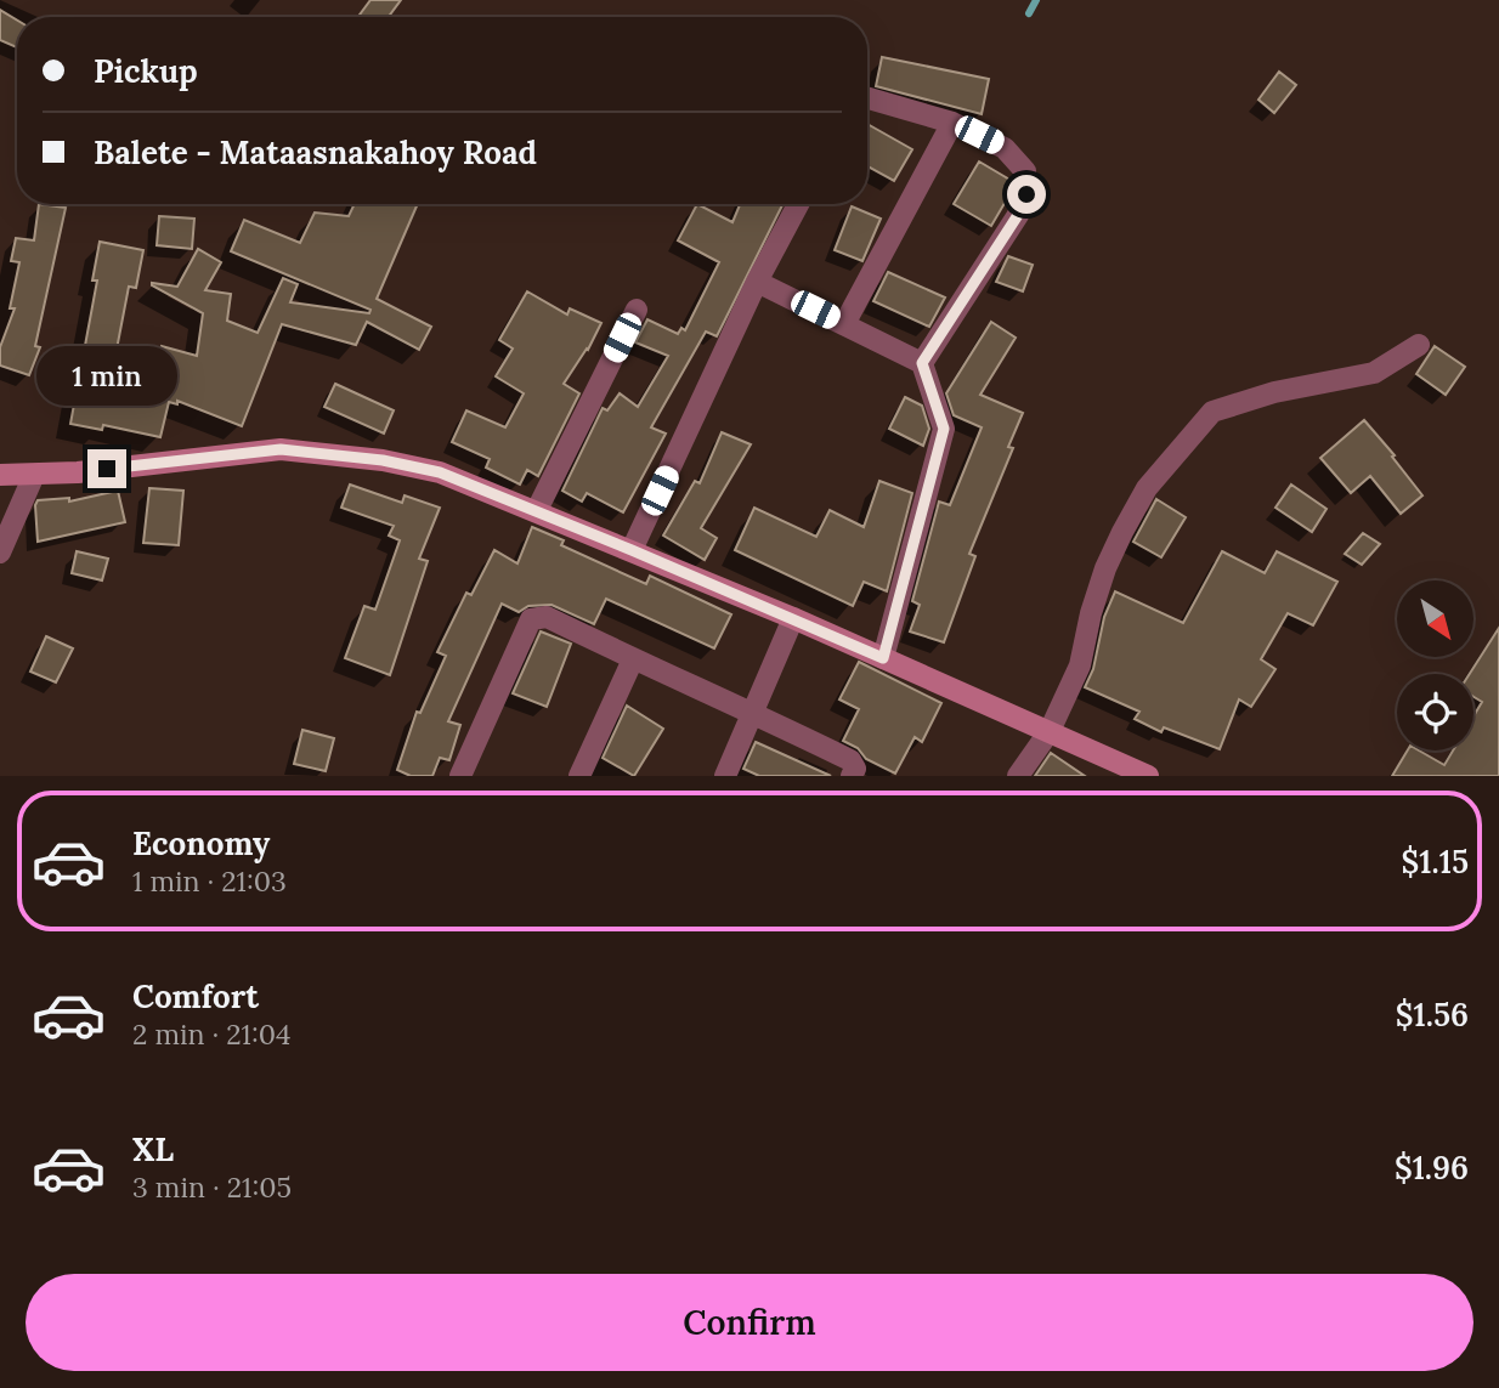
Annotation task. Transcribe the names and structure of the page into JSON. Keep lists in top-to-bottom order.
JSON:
{
  "north": "bottom right",
  "page": {
    "banner": ["Pickup", "Balete - Mataasnakahoy Road"],
    "bubble": "1 min",
    "list": [
      {
        "name": "Economy",
        "note": "1 min · 21:03",
        "value": "$1.15"
      },
      {
        "name": "Comfort",
        "note": "2 min · 21:04",
        "value": "$1.56"
      },
      {
        "name": "XL",
        "note": "3 min · 21:05",
        "value": "$1.96"
      }
    ],
    "buttons": "Confirm"
  }
}
